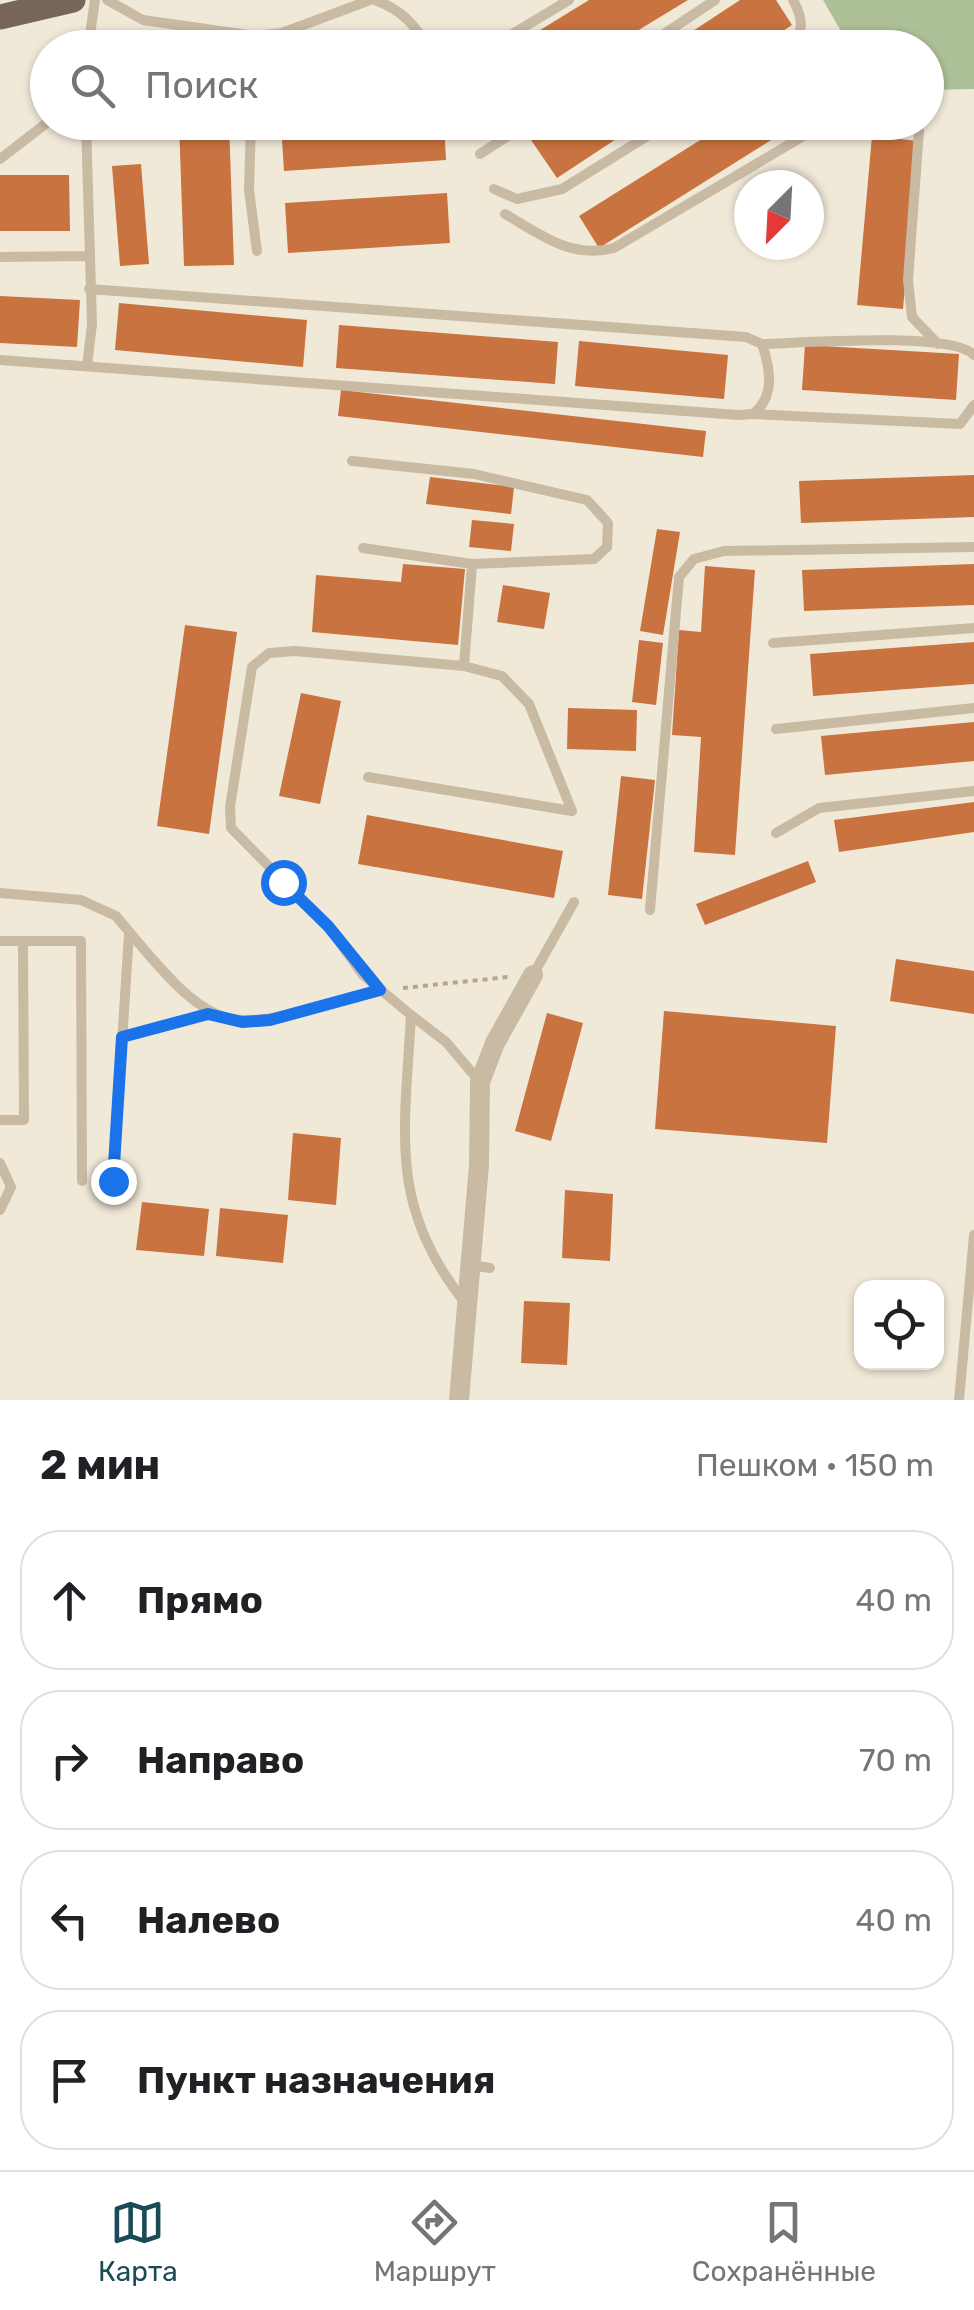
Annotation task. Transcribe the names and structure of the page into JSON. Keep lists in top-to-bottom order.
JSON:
{
  "north": "bottom left",
  "page": {
    "search": "Поиск",
    "heading": ["2 мин", "Пешком · 150 m"],
    "list": [
      ["Прямо", "40 m"],
      ["Направо", "70 m"],
      ["Налево", "40 m"],
      "Пункт назначения"
    ],
    "nav": ["Карта", "Маршрут", "Сохранённые"]
  }
}
